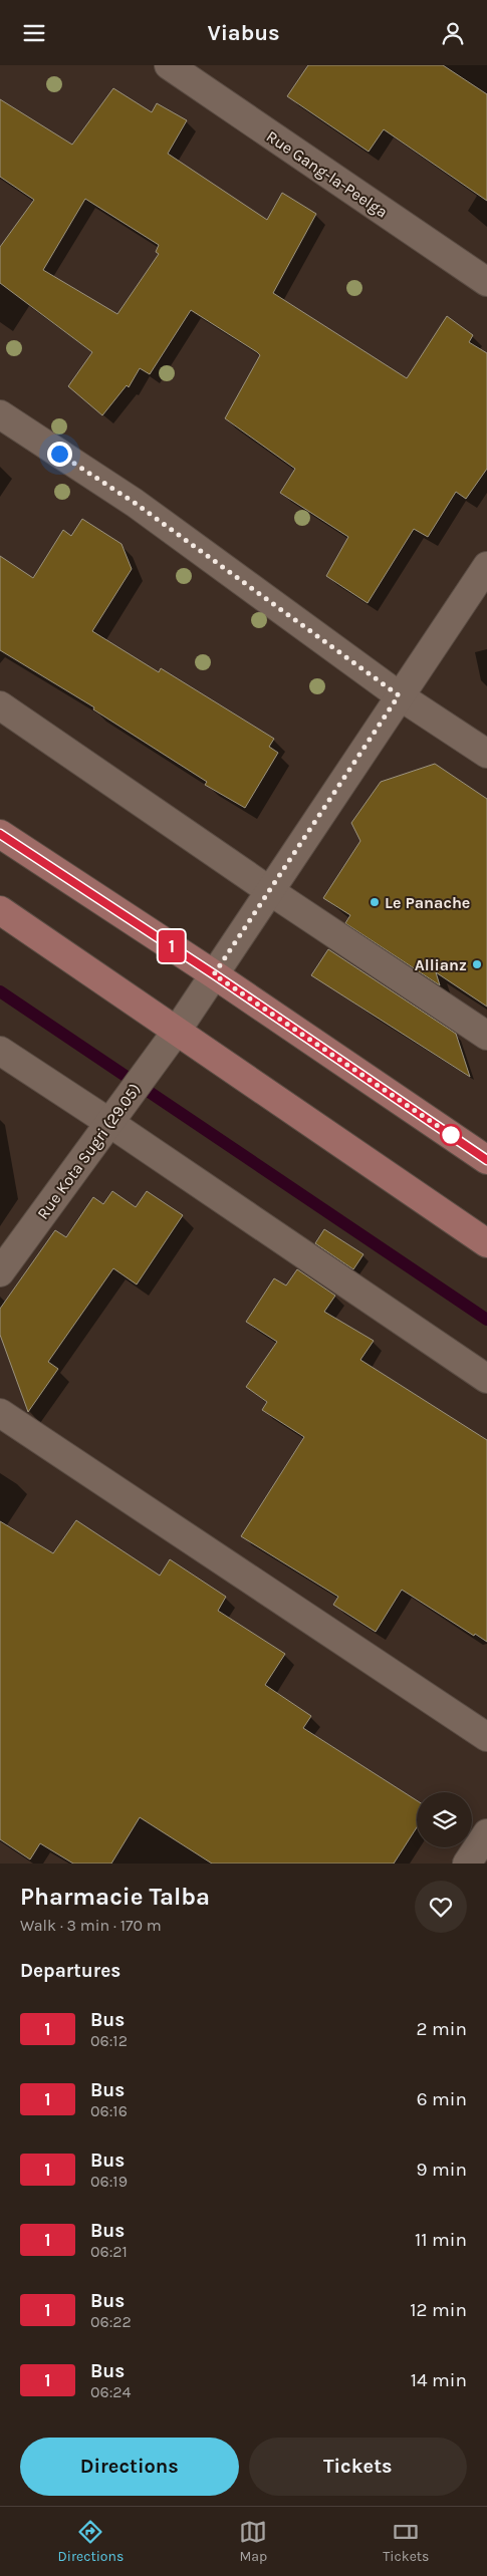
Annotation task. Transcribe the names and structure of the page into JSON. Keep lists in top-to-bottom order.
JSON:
{
  "streets": {
    "street": ["Rue Gang-la-Peelga", "Rue Kota Sugri (29.05)"]
  },
  "places": ["Le Panache", "Allianz"],
  "lines": ["bus line 1"],
  "page": {
    "header": "Viabus",
    "on_map": "1",
    "heading": [
      ["Pharmacie Talba", "Walk · 3 min · 170 m"],
      "Departures"
    ],
    "list": [
      {
        "mark": "1",
        "name": "Bus",
        "note": "06:12",
        "value": "2 min"
      },
      {
        "mark": "1",
        "name": "Bus",
        "note": "06:16",
        "value": "6 min"
      },
      {
        "mark": "1",
        "name": "Bus",
        "note": "06:19",
        "value": "9 min"
      },
      {
        "mark": "1",
        "name": "Bus",
        "note": "06:21",
        "value": "11 min"
      },
      {
        "mark": "1",
        "name": "Bus",
        "note": "06:22",
        "value": "12 min"
      },
      {
        "mark": "1",
        "name": "Bus",
        "note": "06:24",
        "value": "14 min"
      }
    ],
    "buttons": ["Directions", "Tickets"],
    "tabs": ["Directions", "Map", "Tickets"]
  }
}
